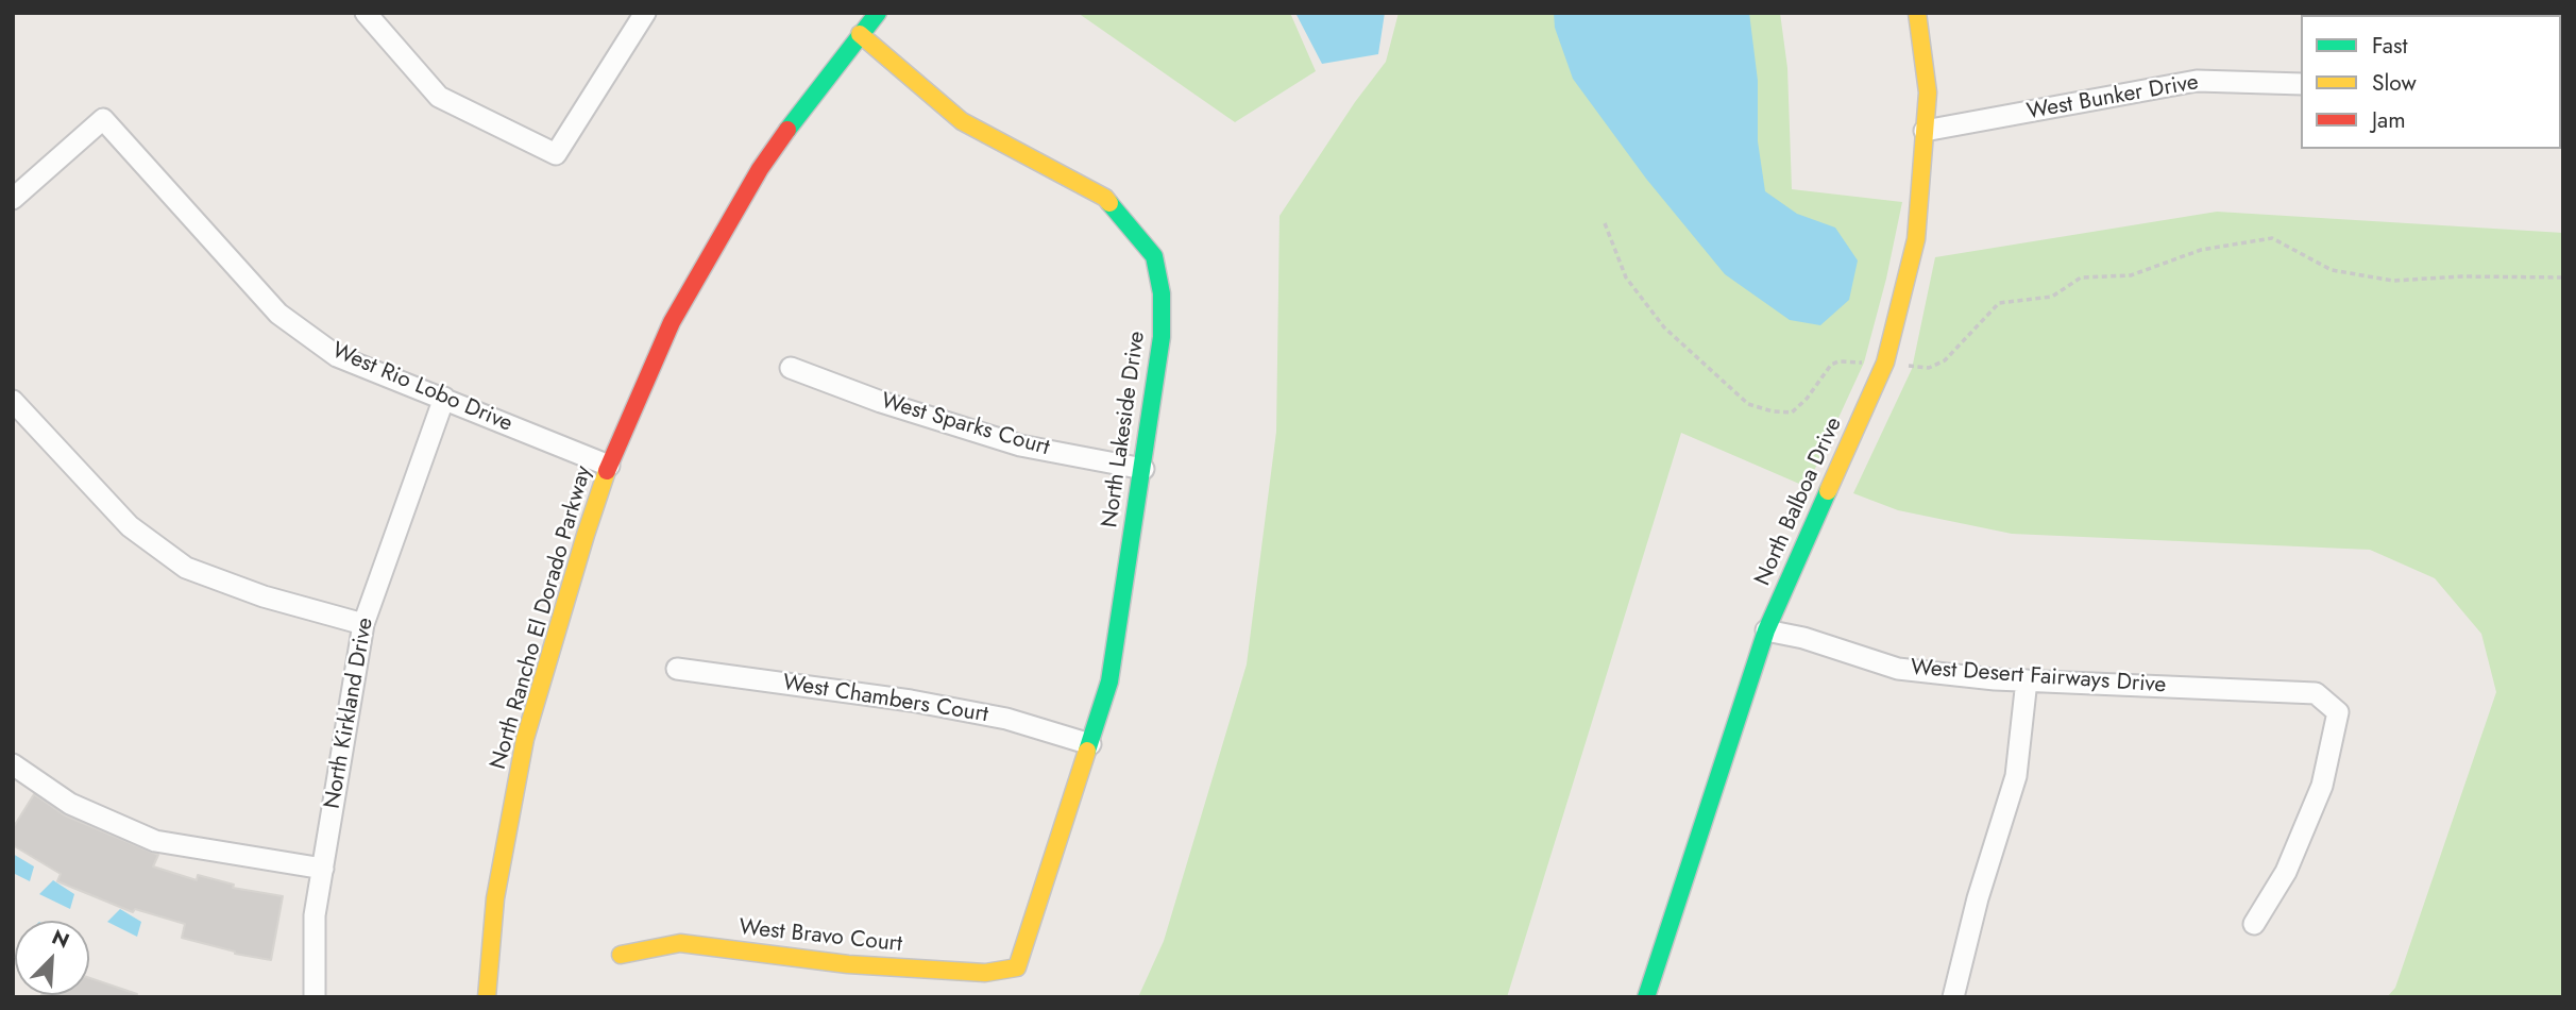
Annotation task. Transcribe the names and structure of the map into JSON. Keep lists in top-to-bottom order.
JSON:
{
  "streets": {
    "street": [
      "West Bunker Drive",
      "West Rio Lobo Drive",
      "West Sparks Court",
      "North Lakeside Drive",
      "North Balboa Drive",
      "North Rancho El Dorado Parkway",
      "West Desert Fairways Drive",
      "West Chambers Court",
      "North Kirkland Drive",
      "West Bravo Court"
    ]
  },
  "crossings": [
    ["West Bunker Drive", "North Balboa Drive"],
    ["West Rio Lobo Drive", "North Rancho El Dorado Parkway"],
    ["West Rio Lobo Drive", "North Kirkland Drive"],
    ["West Sparks Court", "North Lakeside Drive"],
    ["North Lakeside Drive", "North Rancho El Dorado Parkway"],
    ["North Lakeside Drive", "West Chambers Court"],
    ["North Lakeside Drive", "West Bravo Court"],
    ["North Balboa Drive", "West Desert Fairways Drive"]
  ],
  "legend": ["Fast", "Slow", "Jam"],
  "north": "top right"
}
